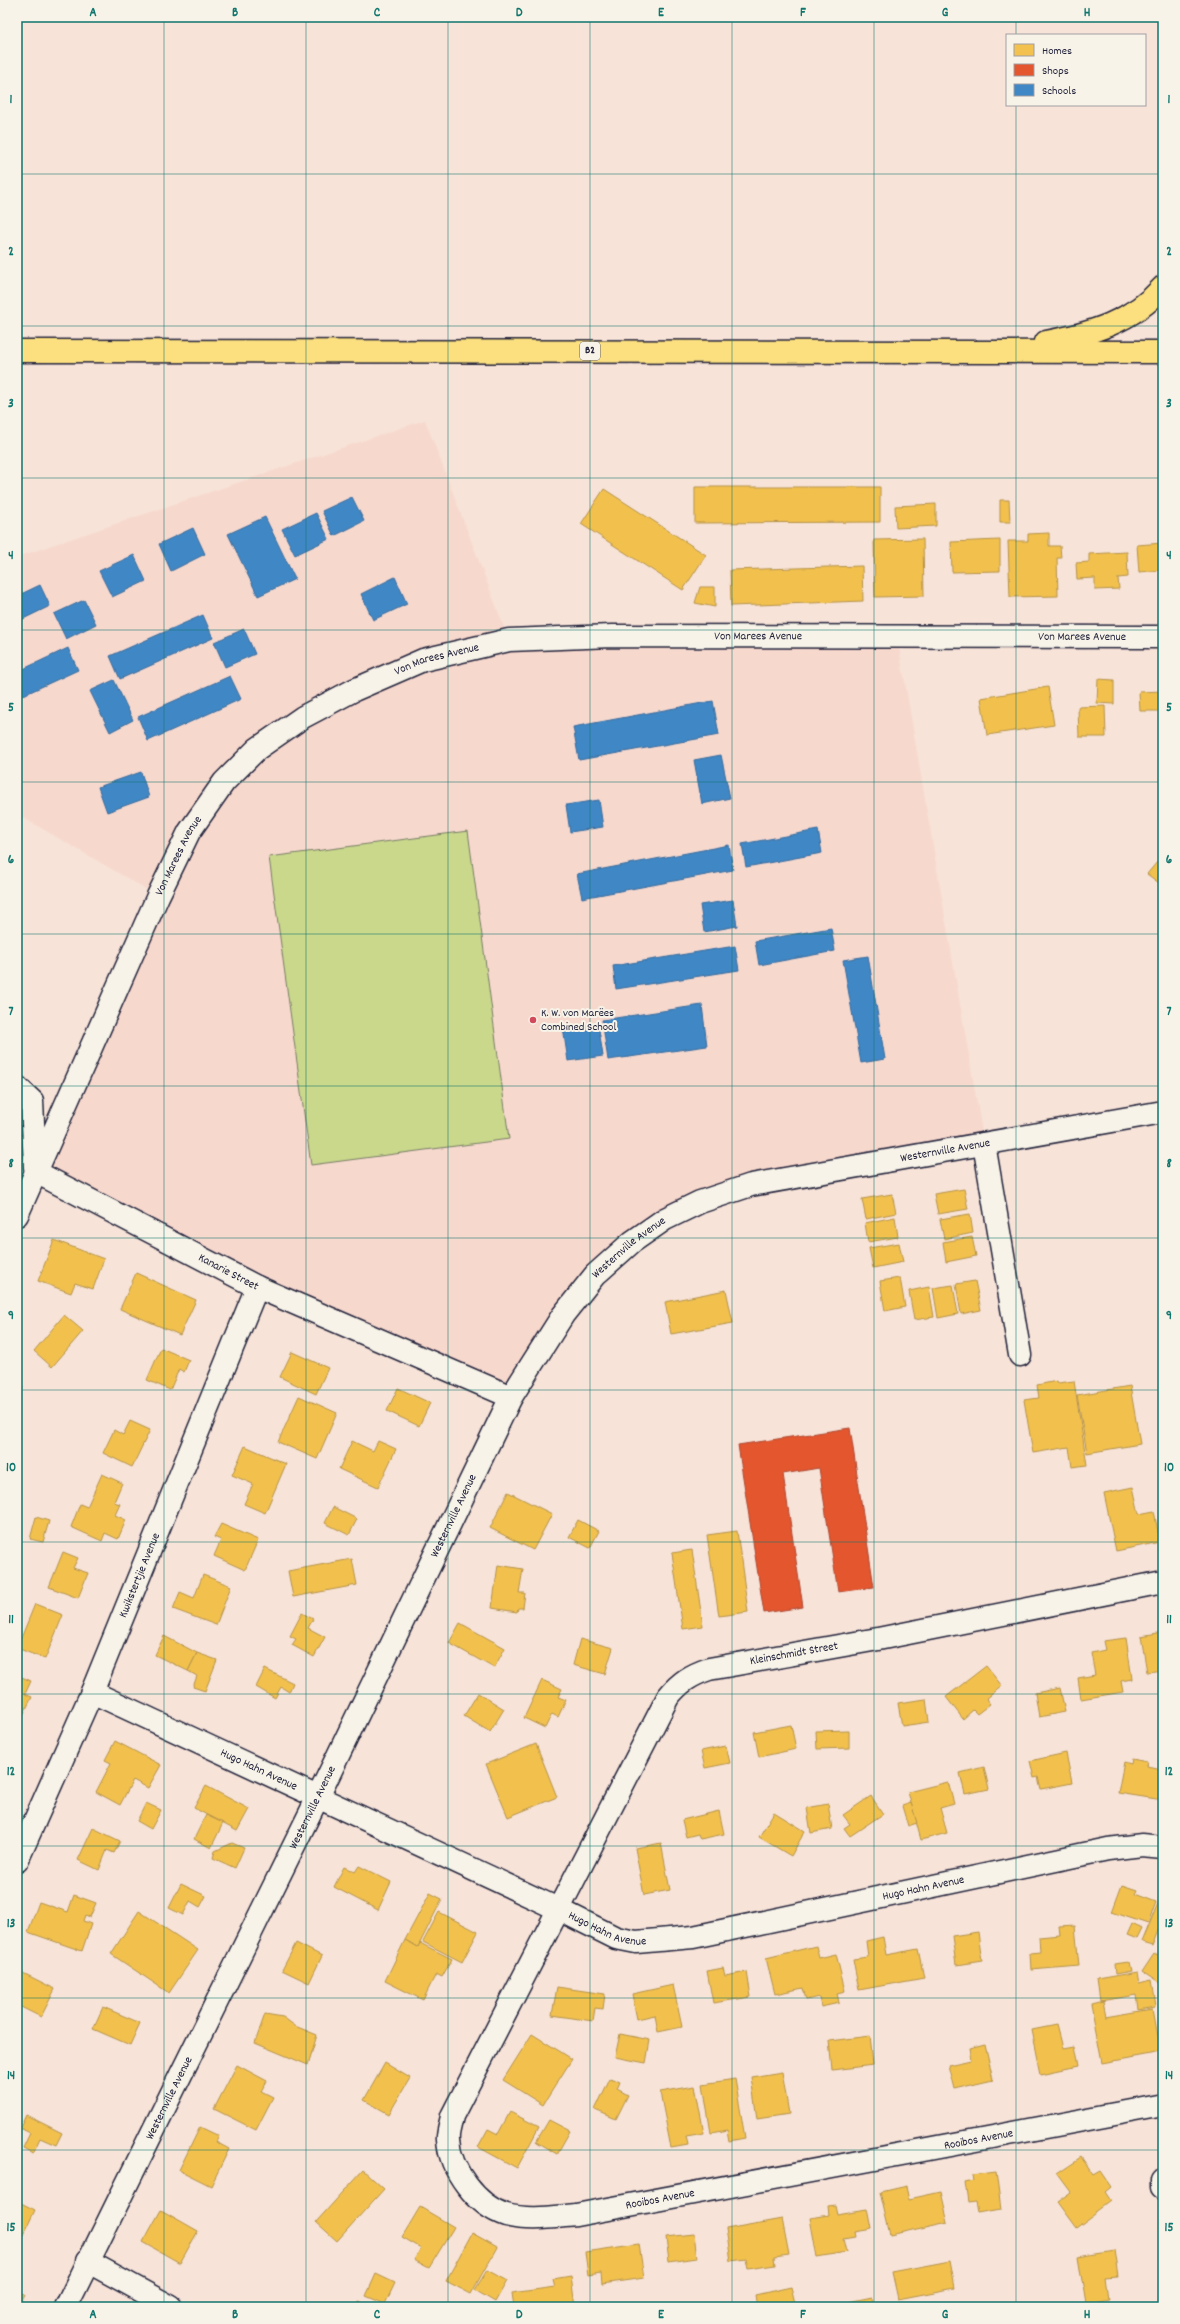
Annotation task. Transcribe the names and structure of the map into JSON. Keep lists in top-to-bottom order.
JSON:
{
  "streets": {
    "highway": ["B2"],
    "street": [
      "Von Marees Avenue",
      "Westernville Avenue",
      "Kanarie Street",
      "Kwikstertjie Avenue",
      "Kleinschmidt Street",
      "Hugo Hahn Avenue",
      "Rooibos Avenue"
    ]
  },
  "crossings": [
    ["Von Marees Avenue", "Kanarie Street"],
    ["Westernville Avenue", "Kanarie Street"],
    ["Westernville Avenue", "Hugo Hahn Avenue"],
    ["Kanarie Street", "Kwikstertjie Avenue"],
    ["Kwikstertjie Avenue", "Hugo Hahn Avenue"],
    ["Kleinschmidt Street", "Hugo Hahn Avenue"],
    ["Kleinschmidt Street", "Rooibos Avenue"],
    ["Hugo Hahn Avenue", "Rooibos Avenue"]
  ],
  "places": ["K. W. von Marëes Combined School"],
  "legend": ["Homes", "Shops", "Schools"],
  "grid": {
    "columns": [
      "A",
      "B",
      "C",
      "D",
      "E",
      "F",
      "G",
      "H"
    ],
    "rows": [
      "1",
      "2",
      "3",
      "4",
      "5",
      "6",
      "7",
      "8",
      "9",
      "10",
      "11",
      "12",
      "13",
      "14",
      "15"
    ]
  }
}
